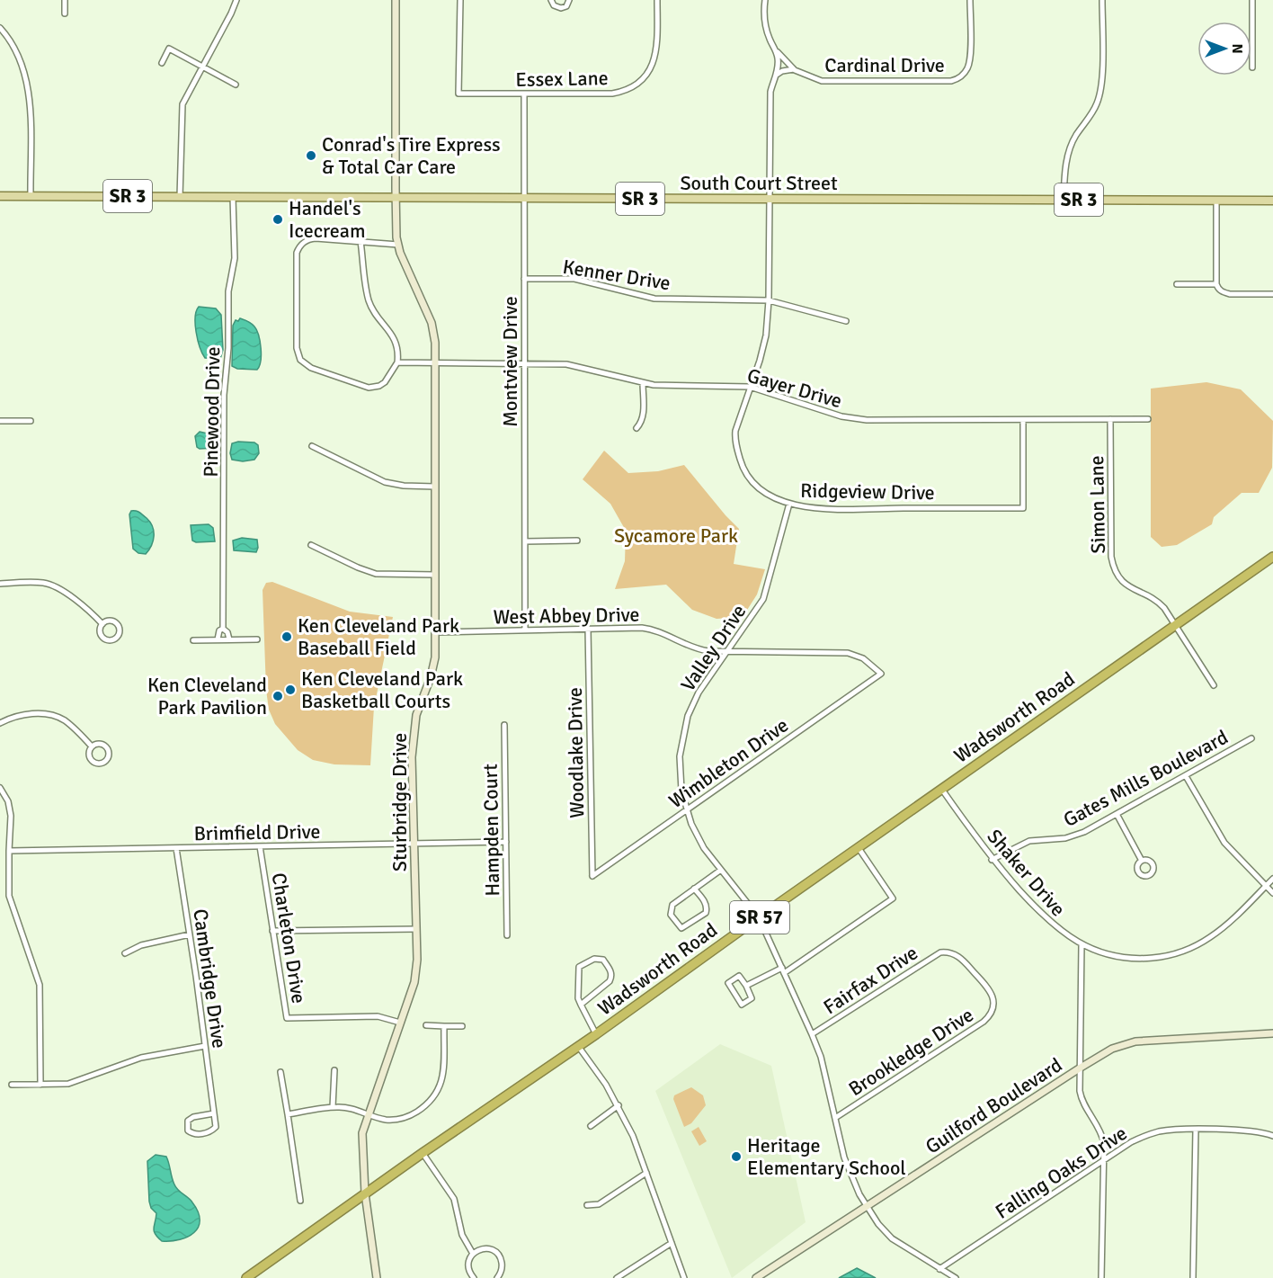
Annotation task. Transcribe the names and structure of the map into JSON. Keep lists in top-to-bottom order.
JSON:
{
  "streets": {
    "highway": ["Wadsworth Road", "SR 57"],
    "main road": ["South Court Street", "SR 3"],
    "street": [
      "Cardinal Drive",
      "Essex Lane",
      "Kenner Drive",
      "Montview Drive",
      "Gayer Drive",
      "Pinewood Drive",
      "Ridgeview Drive",
      "Simon Lane",
      "West Abbey Drive",
      "Valley Drive",
      "Woodlake Drive",
      "Wimbleton Drive",
      "Gates Mills Boulevard",
      "Sturbridge Drive",
      "Hampden Court",
      "Brimfield Drive",
      "Shaker Drive",
      "Charleton Drive",
      "Cambridge Drive",
      "Fairfax Drive",
      "Brookledge Drive",
      "Guilford Boulevard",
      "Falling Oaks Drive"
    ]
  },
  "crossings": [
    ["Cardinal Drive", "Ridgeview Drive"],
    ["Essex Lane", "Montview Drive"],
    ["South Court Street", "SR 3"],
    ["South Court Street", "Montview Drive"],
    ["South Court Street", "Pinewood Drive"],
    ["South Court Street", "Ridgeview Drive"],
    ["South Court Street", "Sturbridge Drive"],
    ["Kenner Drive", "Montview Drive"],
    ["Kenner Drive", "Ridgeview Drive"],
    ["Montview Drive", "Gayer Drive"],
    ["Montview Drive", "West Abbey Drive"],
    ["Gayer Drive", "Ridgeview Drive"],
    ["Gayer Drive", "Simon Lane"],
    ["Gayer Drive", "Sturbridge Drive"],
    ["Ridgeview Drive", "Valley Drive"],
    ["Simon Lane", "Wadsworth Road"],
    ["West Abbey Drive", "Valley Drive"],
    ["West Abbey Drive", "Woodlake Drive"],
    ["West Abbey Drive", "Wimbleton Drive"],
    ["West Abbey Drive", "Sturbridge Drive"],
    ["Valley Drive", "Wadsworth Road"],
    ["Valley Drive", "Wimbleton Drive"],
    ["Valley Drive", "Fairfax Drive"],
    ["Valley Drive", "Brookledge Drive"],
    ["Valley Drive", "Guilford Boulevard"],
    ["Valley Drive", "Falling Oaks Drive"],
    ["Wadsworth Road", "Sturbridge Drive"],
    ["Wadsworth Road", "Shaker Drive"],
    ["Woodlake Drive", "Wimbleton Drive"],
    ["Gates Mills Boulevard", "Shaker Drive"],
    ["Sturbridge Drive", "Brimfield Drive"],
    ["Sturbridge Drive", "Charleton Drive"],
    ["Hampden Court", "Brimfield Drive"],
    ["Brimfield Drive", "Charleton Drive"],
    ["Brimfield Drive", "Cambridge Drive"],
    ["Fairfax Drive", "Brookledge Drive"]
  ],
  "parks": ["Sycamore Park"],
  "places": [
    "Conrad's Tire Express & Total Car Care",
    "Handel's Icecream",
    "Ken Cleveland Park Baseball Field",
    "Ken Cleveland Park Basketball Courts",
    "Ken Cleveland Park Pavilion",
    "Heritage Elementary School"
  ],
  "north": "right"
}
